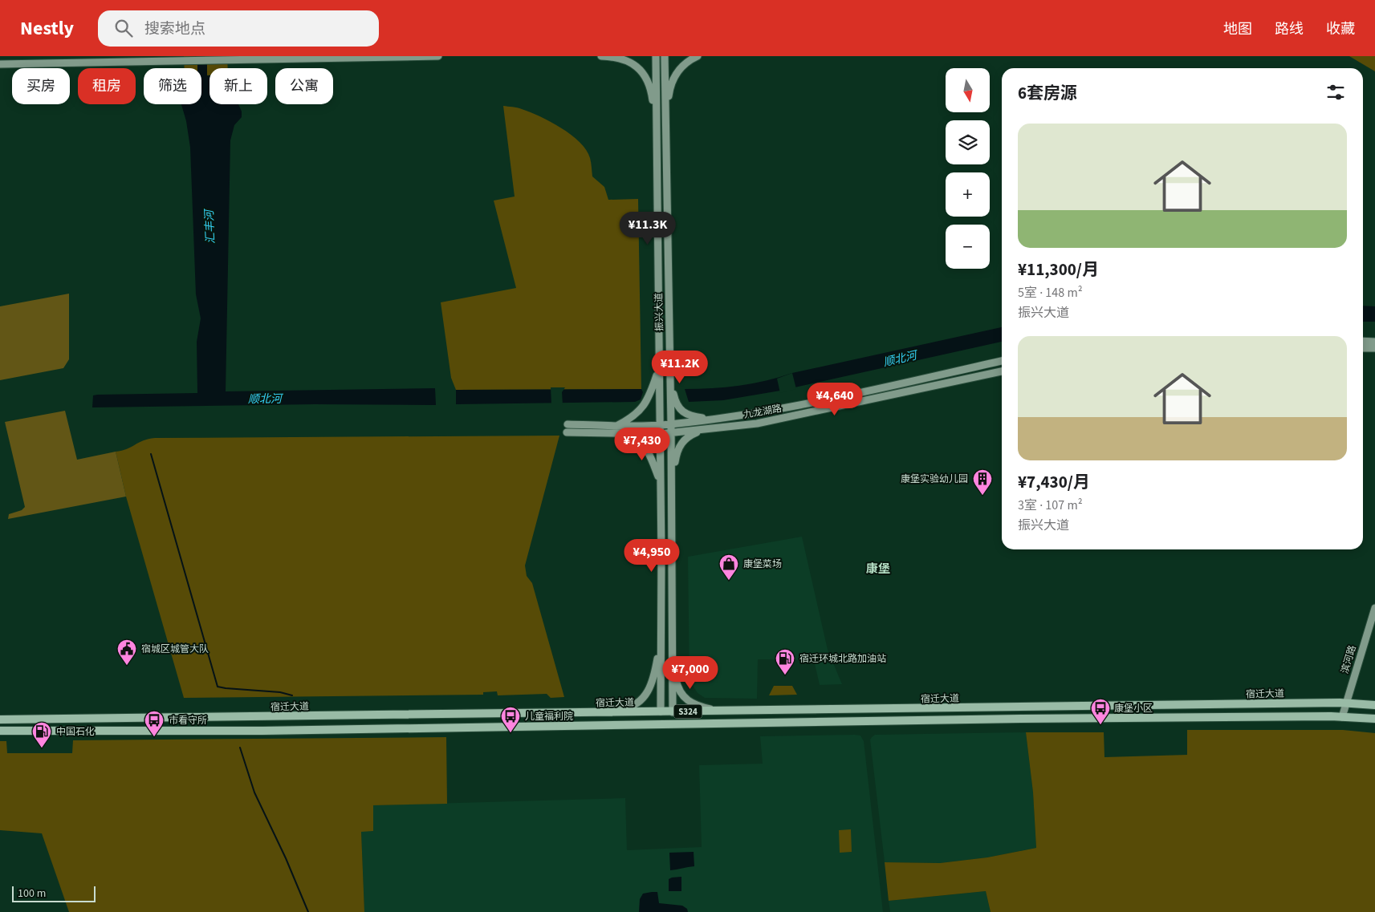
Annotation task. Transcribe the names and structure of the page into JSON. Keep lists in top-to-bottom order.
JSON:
{
  "streets": {
    "main road": [
      "振兴大道",
      "九龙湖路",
      "滨河路",
      "宿迁大道",
      "S324"
    ]
  },
  "crossings": [
    ["振兴大道", "九龙湖路"],
    ["振兴大道", "宿迁大道"],
    ["滨河路", "宿迁大道"],
    ["滨河路", "S324"]
  ],
  "districts": ["康堡"],
  "water": ["汇丰河", "顺北河"],
  "places": {
    "building": ["康堡实验幼儿园"],
    "shop": ["康堡菜场"],
    "public building": ["宿城区城管大队"],
    "fuel station": ["宿迁环城北路加油站", "中国石化"],
    "bus stop": ["康堡小区", "儿童福利院", "市看守所"]
  },
  "scale_bar": "100 m",
  "north": "bottom",
  "page": {
    "header": "Nestly",
    "search": "搜索地点",
    "nav": ["地图", "路线", "收藏"],
    "map_buttons": ["+", "−"],
    "chip": [
      "买房",
      "租房",
      "筛选",
      "新上",
      "公寓"
    ],
    "heading": "6套房源",
    "list": [
      {
        "name": "¥11,300/月",
        "note": "5室 · 148 m² · 振兴大道"
      },
      {
        "name": "¥7,430/月",
        "note": "3室 · 107 m² · 振兴大道"
      }
    ],
    "price": [
      "¥11.3K",
      "¥11.2K",
      "¥4,640",
      "¥7,430",
      "¥4,950",
      "¥7,000"
    ],
    "scale": "100 m"
  }
}
